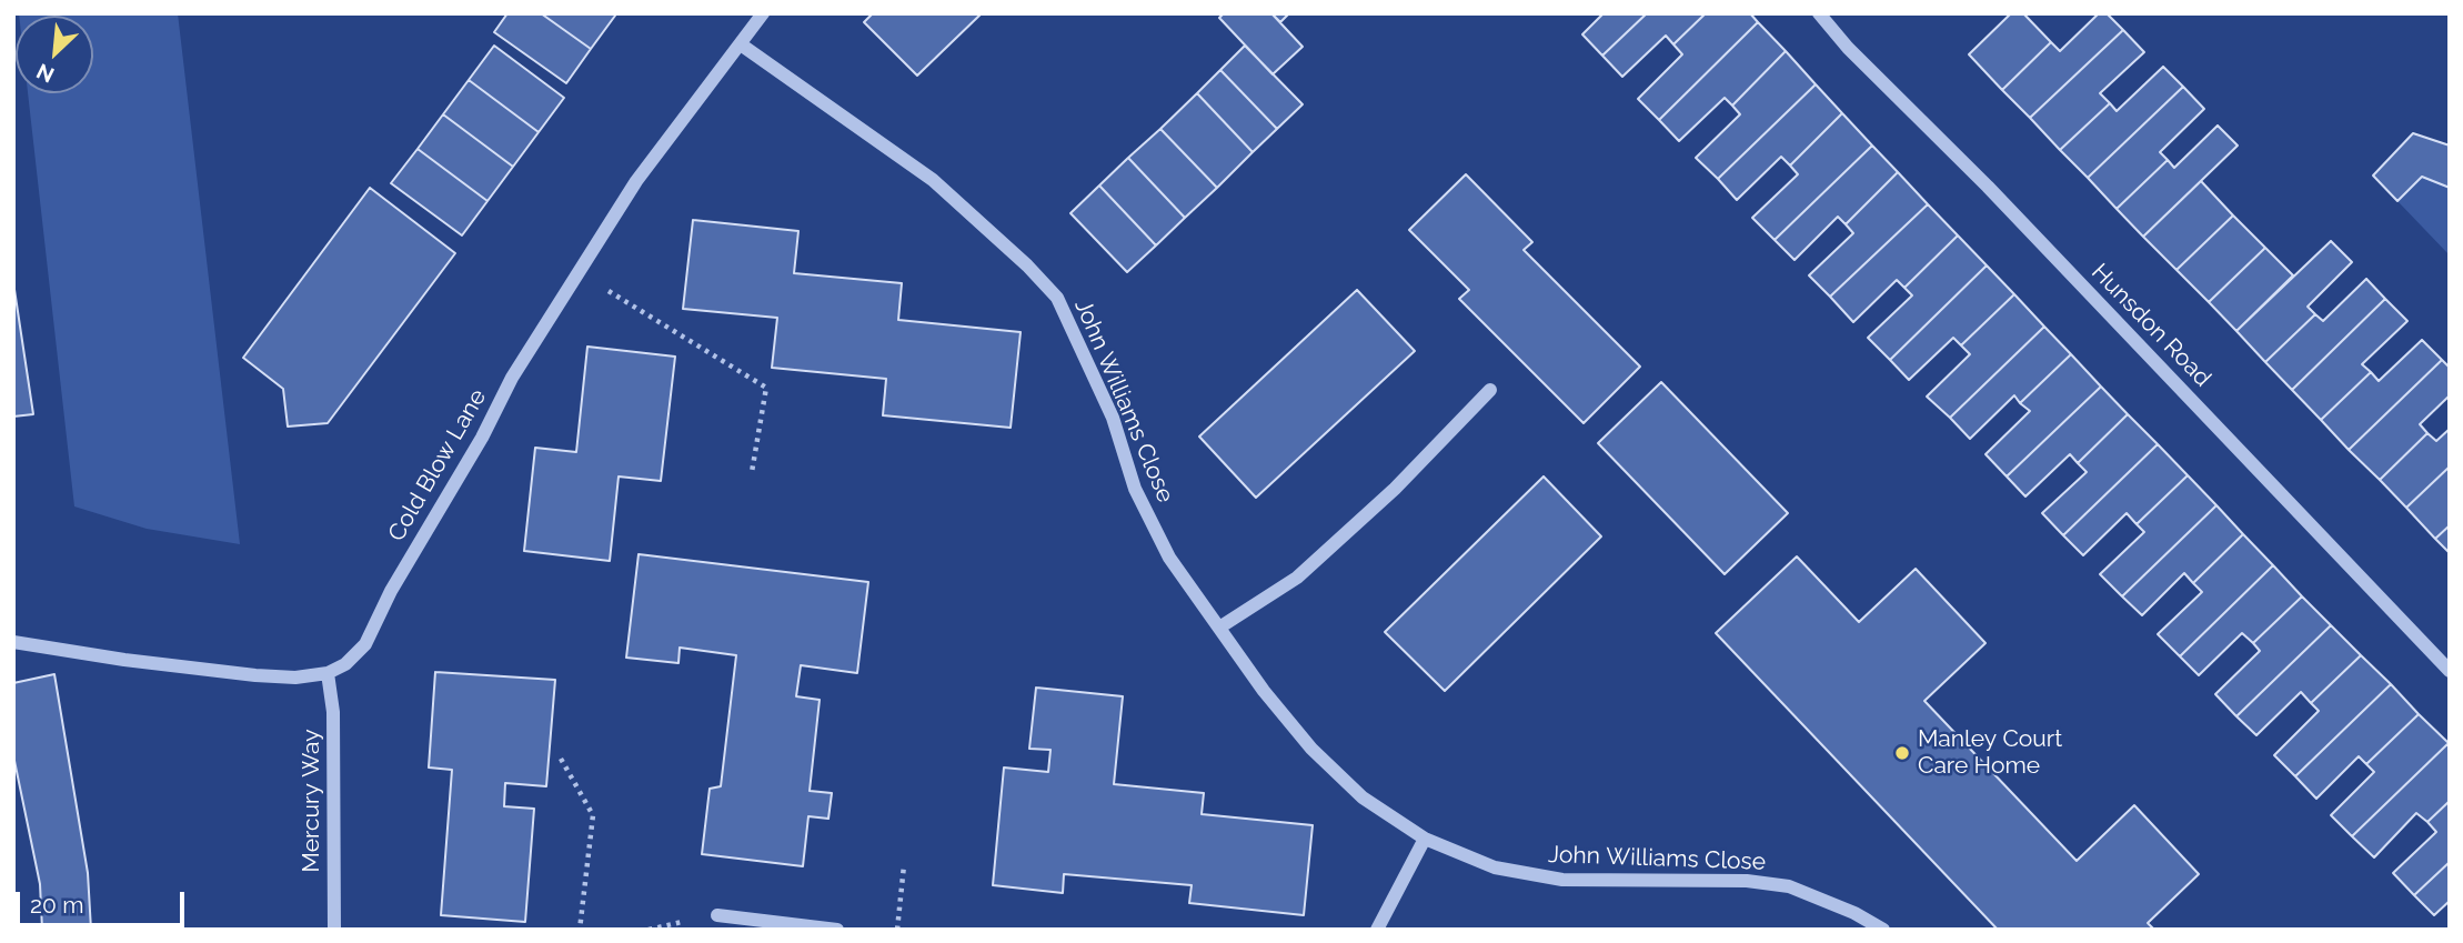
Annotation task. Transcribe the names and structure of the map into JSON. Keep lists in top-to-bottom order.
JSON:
{
  "streets": {
    "street": [
      "Hunsdon Road",
      "John Williams Close",
      "Cold Blow Lane",
      "Mercury Way"
    ]
  },
  "crossings": [
    ["John Williams Close", "Cold Blow Lane"],
    ["Cold Blow Lane", "Mercury Way"]
  ],
  "places": ["Manley Court Care Home"],
  "scale_bar": "20 m",
  "north": "bottom left"
}
